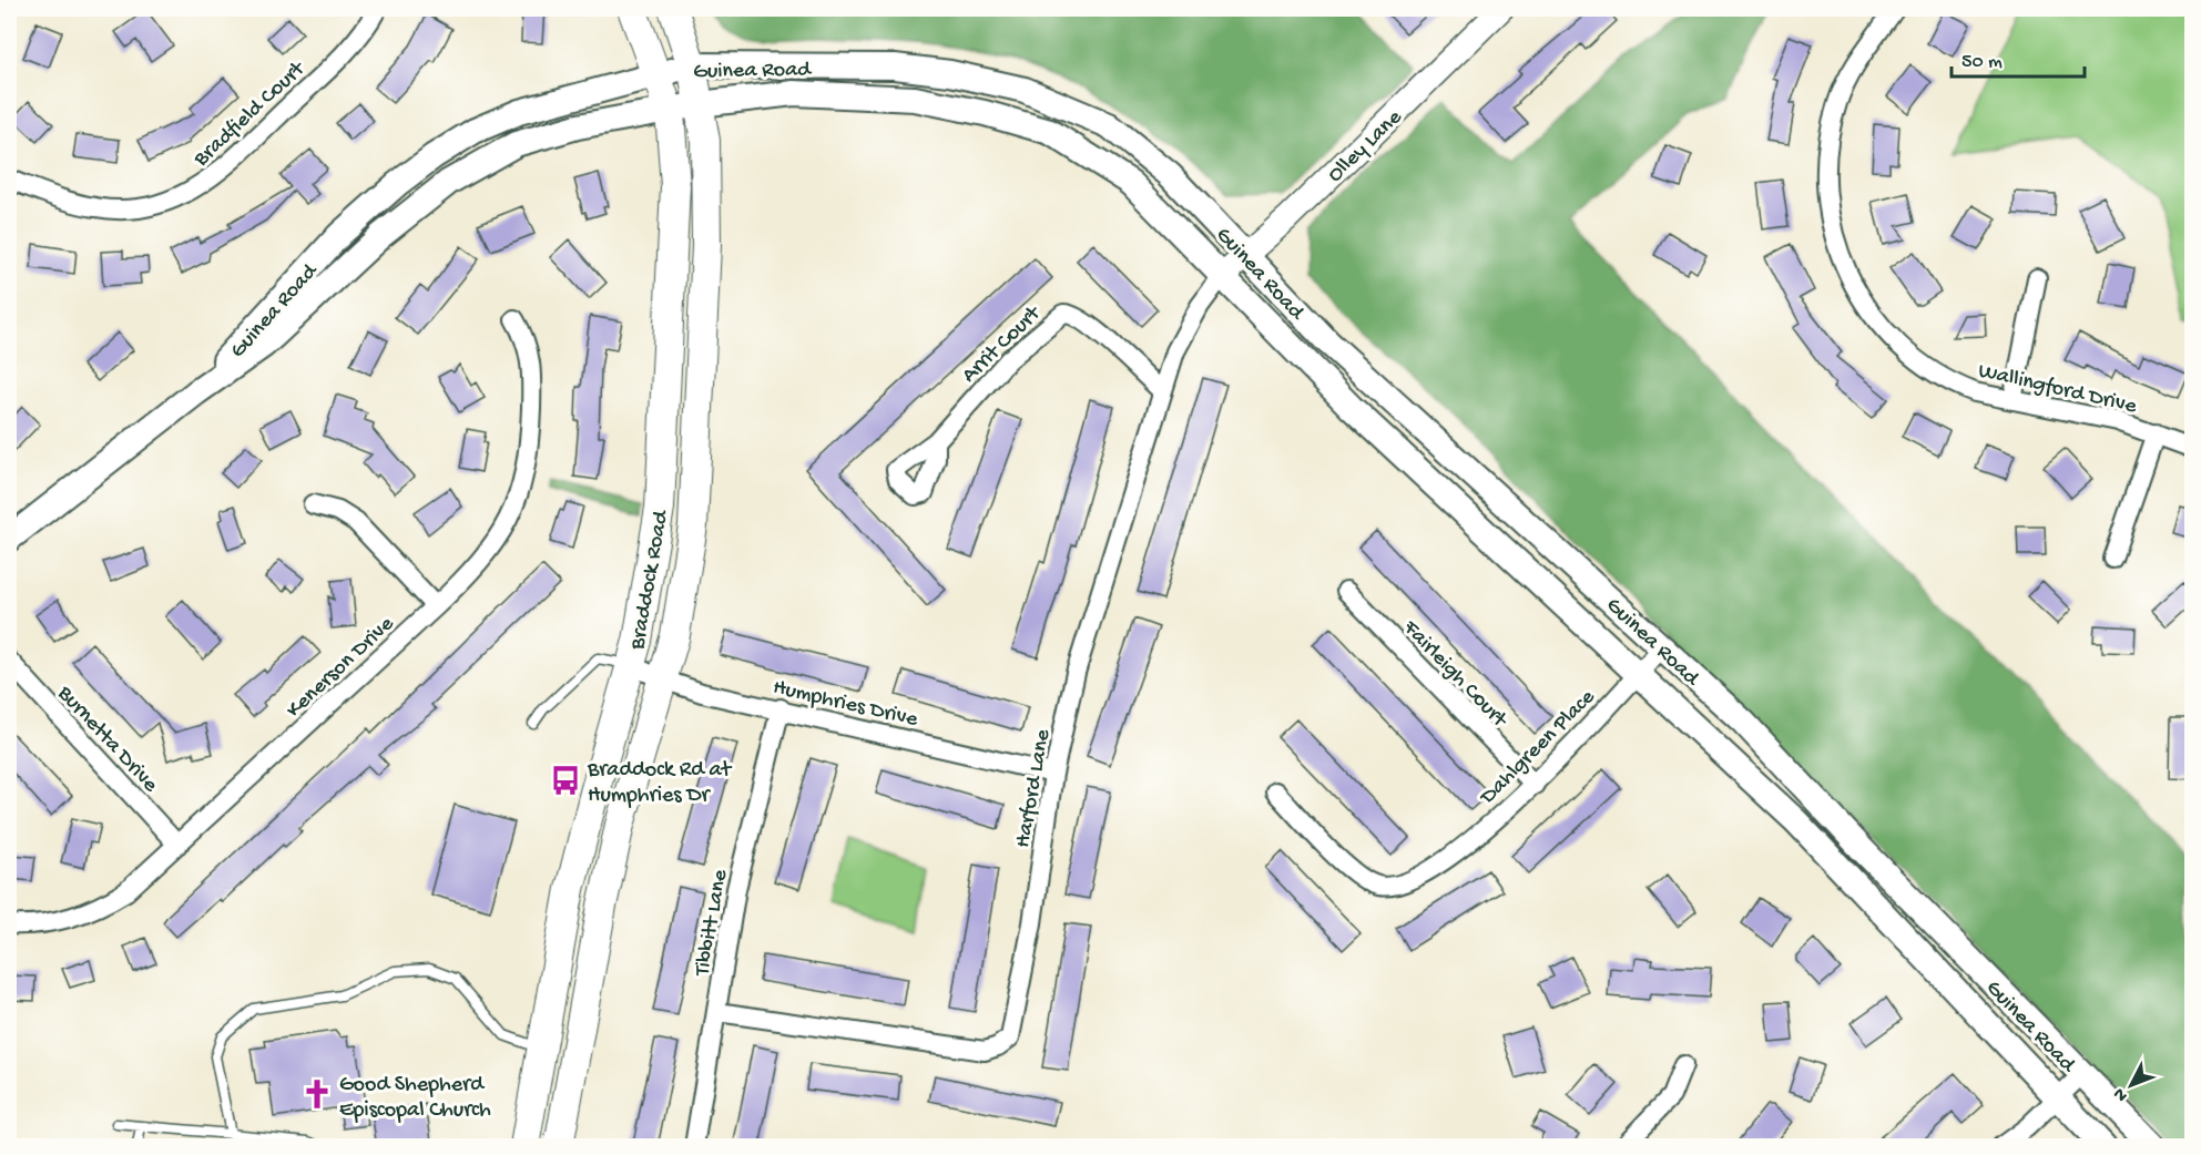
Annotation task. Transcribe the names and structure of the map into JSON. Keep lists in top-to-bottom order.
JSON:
{
  "streets": {
    "main road": ["Guinea Road", "Braddock Road"],
    "street": [
      "Bradfield Court",
      "Olley Lane",
      "Arrit Court",
      "Wallingford Drive",
      "Kenerson Drive",
      "Fairleigh Court",
      "Humphries Drive",
      "Burnetta Drive",
      "Dahlgreen Place",
      "Harford Lane",
      "Tibbitt Lane"
    ]
  },
  "crossings": [
    ["Guinea Road", "Olley Lane"],
    ["Guinea Road", "Braddock Road"],
    ["Guinea Road", "Dahlgreen Place"],
    ["Guinea Road", "Harford Lane"],
    ["Olley Lane", "Harford Lane"],
    ["Arrit Court", "Harford Lane"],
    ["Braddock Road", "Humphries Drive"],
    ["Kenerson Drive", "Burnetta Drive"],
    ["Fairleigh Court", "Dahlgreen Place"],
    ["Humphries Drive", "Harford Lane"],
    ["Humphries Drive", "Tibbitt Lane"],
    ["Harford Lane", "Tibbitt Lane"]
  ],
  "places": {
    "bus stop": ["Braddock Rd at Humphries Dr"],
    "church": ["Good Shepherd Episcopal Church"]
  },
  "scale_bar": "50 m",
  "north": "bottom left"
}
